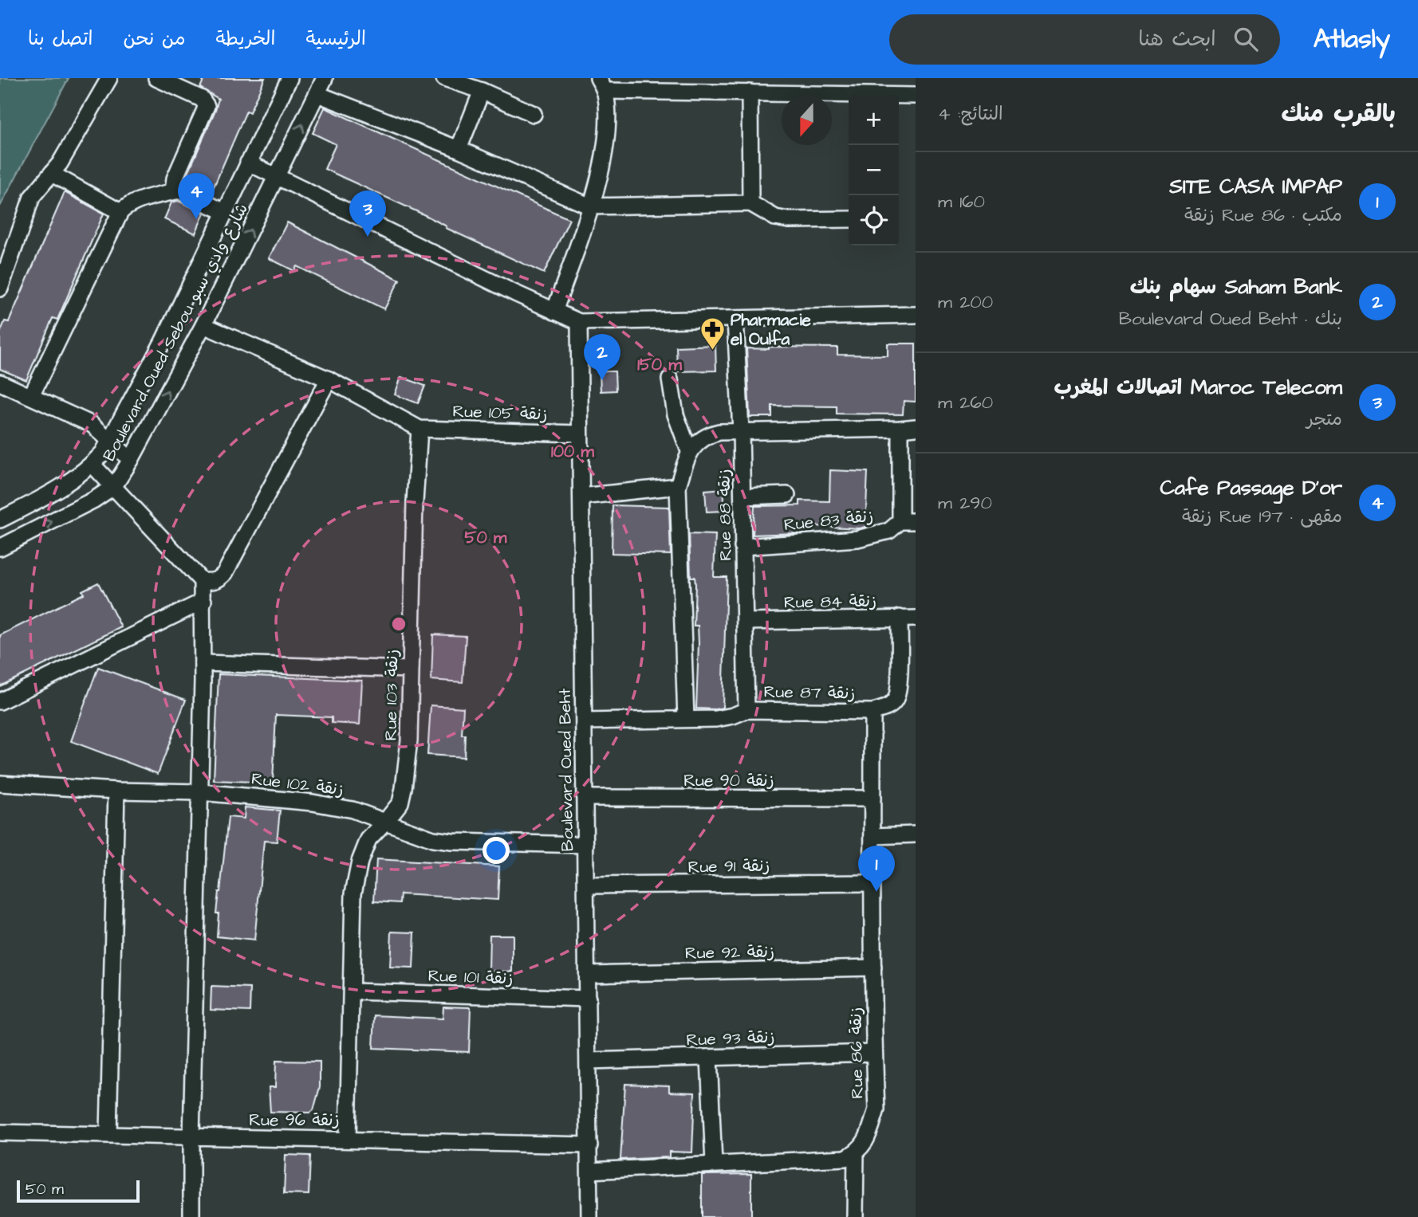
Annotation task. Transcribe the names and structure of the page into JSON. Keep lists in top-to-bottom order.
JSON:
{
  "streets": {
    "street": [
      "Boulevard Oued Sebou شارع وادي سبو",
      "Rue 105 زنقة",
      "Rue 88 زنقة",
      "Rue 83 زنقة",
      "Rue 84 زنقة",
      "Rue 87 زنقة",
      "Rue 103 زنقة",
      "Boulevard Oued Beht",
      "Rue 90 زنقة",
      "Rue 102 زنقة",
      "Rue 91 زنقة",
      "Rue 92 زنقة",
      "Rue 101 زنقة",
      "Rue 93 زنقة",
      "Rue 86 زنقة",
      "Rue 96 زنقة"
    ]
  },
  "crossings": [
    ["Rue 105 زنقة", "Rue 103 زنقة"],
    ["Rue 105 زنقة", "Boulevard Oued Beht"],
    ["Rue 88 زنقة", "Rue 83 زنقة"],
    ["Rue 88 زنقة", "Rue 84 زنقة"],
    ["Rue 88 زنقة", "Rue 87 زنقة"],
    ["Rue 87 زنقة", "Boulevard Oued Beht"],
    ["Rue 87 زنقة", "Rue 86 زنقة"],
    ["Rue 103 زنقة", "Rue 102 زنقة"],
    ["Rue 103 زنقة", "Rue 101 زنقة"],
    ["Rue 103 زنقة", "Rue 96 زنقة"],
    ["Boulevard Oued Beht", "Rue 90 زنقة"],
    ["Boulevard Oued Beht", "Rue 102 زنقة"],
    ["Boulevard Oued Beht", "Rue 91 زنقة"],
    ["Boulevard Oued Beht", "Rue 92 زنقة"],
    ["Boulevard Oued Beht", "Rue 101 زنقة"],
    ["Boulevard Oued Beht", "Rue 93 زنقة"],
    ["Boulevard Oued Beht", "Rue 96 زنقة"],
    ["Rue 90 زنقة", "Rue 86 زنقة"],
    ["Rue 91 زنقة", "Rue 86 زنقة"],
    ["Rue 92 زنقة", "Rue 86 زنقة"],
    ["Rue 93 زنقة", "Rue 86 زنقة"]
  ],
  "places": {
    "pharmacy": ["Pharmacie el Oulfa"]
  },
  "scale_bar": "50 m",
  "north": "bottom",
  "page": {
    "header": "Atlasly",
    "search": "ابحث هنا",
    "nav": [
      "الرئيسية",
      "الخريطة",
      "من نحن",
      "اتصل بنا"
    ],
    "heading": ["بالقرب منك", "النتائج: 4"],
    "map_buttons": ["+", "−"],
    "list": [
      {
        "mark": "1",
        "name": "SITE CASA IMPAP",
        "note": "مكتب · Rue 86 زنقة",
        "value": "160 m"
      },
      {
        "mark": "2",
        "name": "Saham Bank سهام بنك",
        "note": "بنك · Boulevard Oued Beht",
        "value": "200 m"
      },
      {
        "mark": "3",
        "name": "Maroc Telecom اتصالات المغرب",
        "note": "متجر",
        "value": "260 m"
      },
      {
        "mark": "4",
        "name": "Cafe Passage D'or",
        "note": "مقهى · Rue 197 زنقة",
        "value": "290 m"
      }
    ],
    "pins": [
      "4",
      "3",
      "2",
      "1"
    ],
    "scale": "50 m"
  },
  "rings": ["150 m", "100 m", "50 m"]
}
